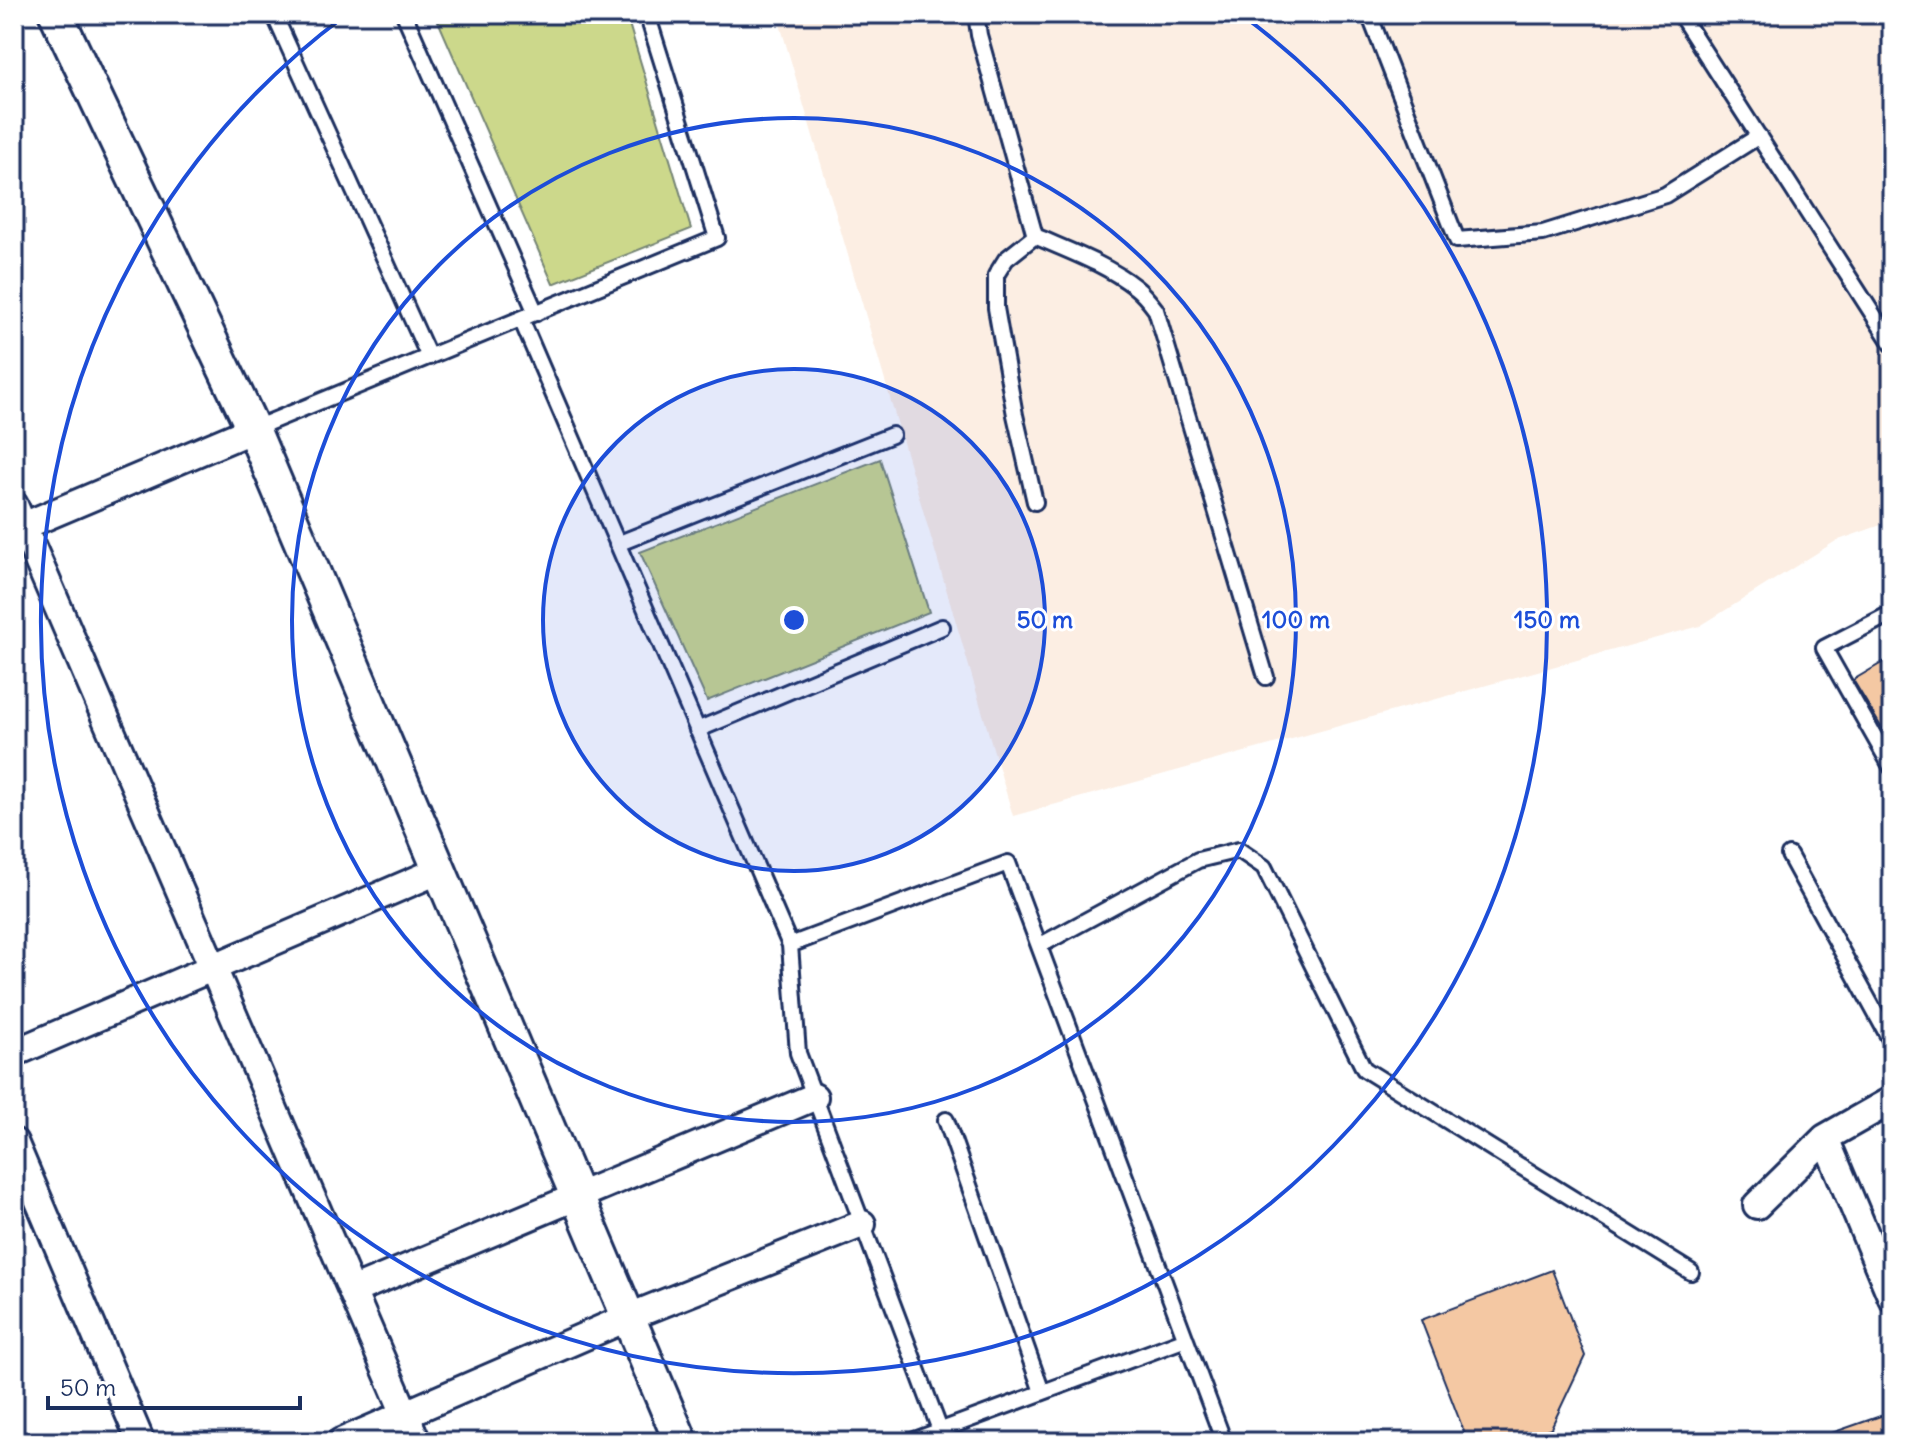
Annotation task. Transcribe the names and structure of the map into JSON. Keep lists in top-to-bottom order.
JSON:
{
  "scale_bar": "50 m",
  "rings": ["50 m", "100 m", "150 m"]
}
